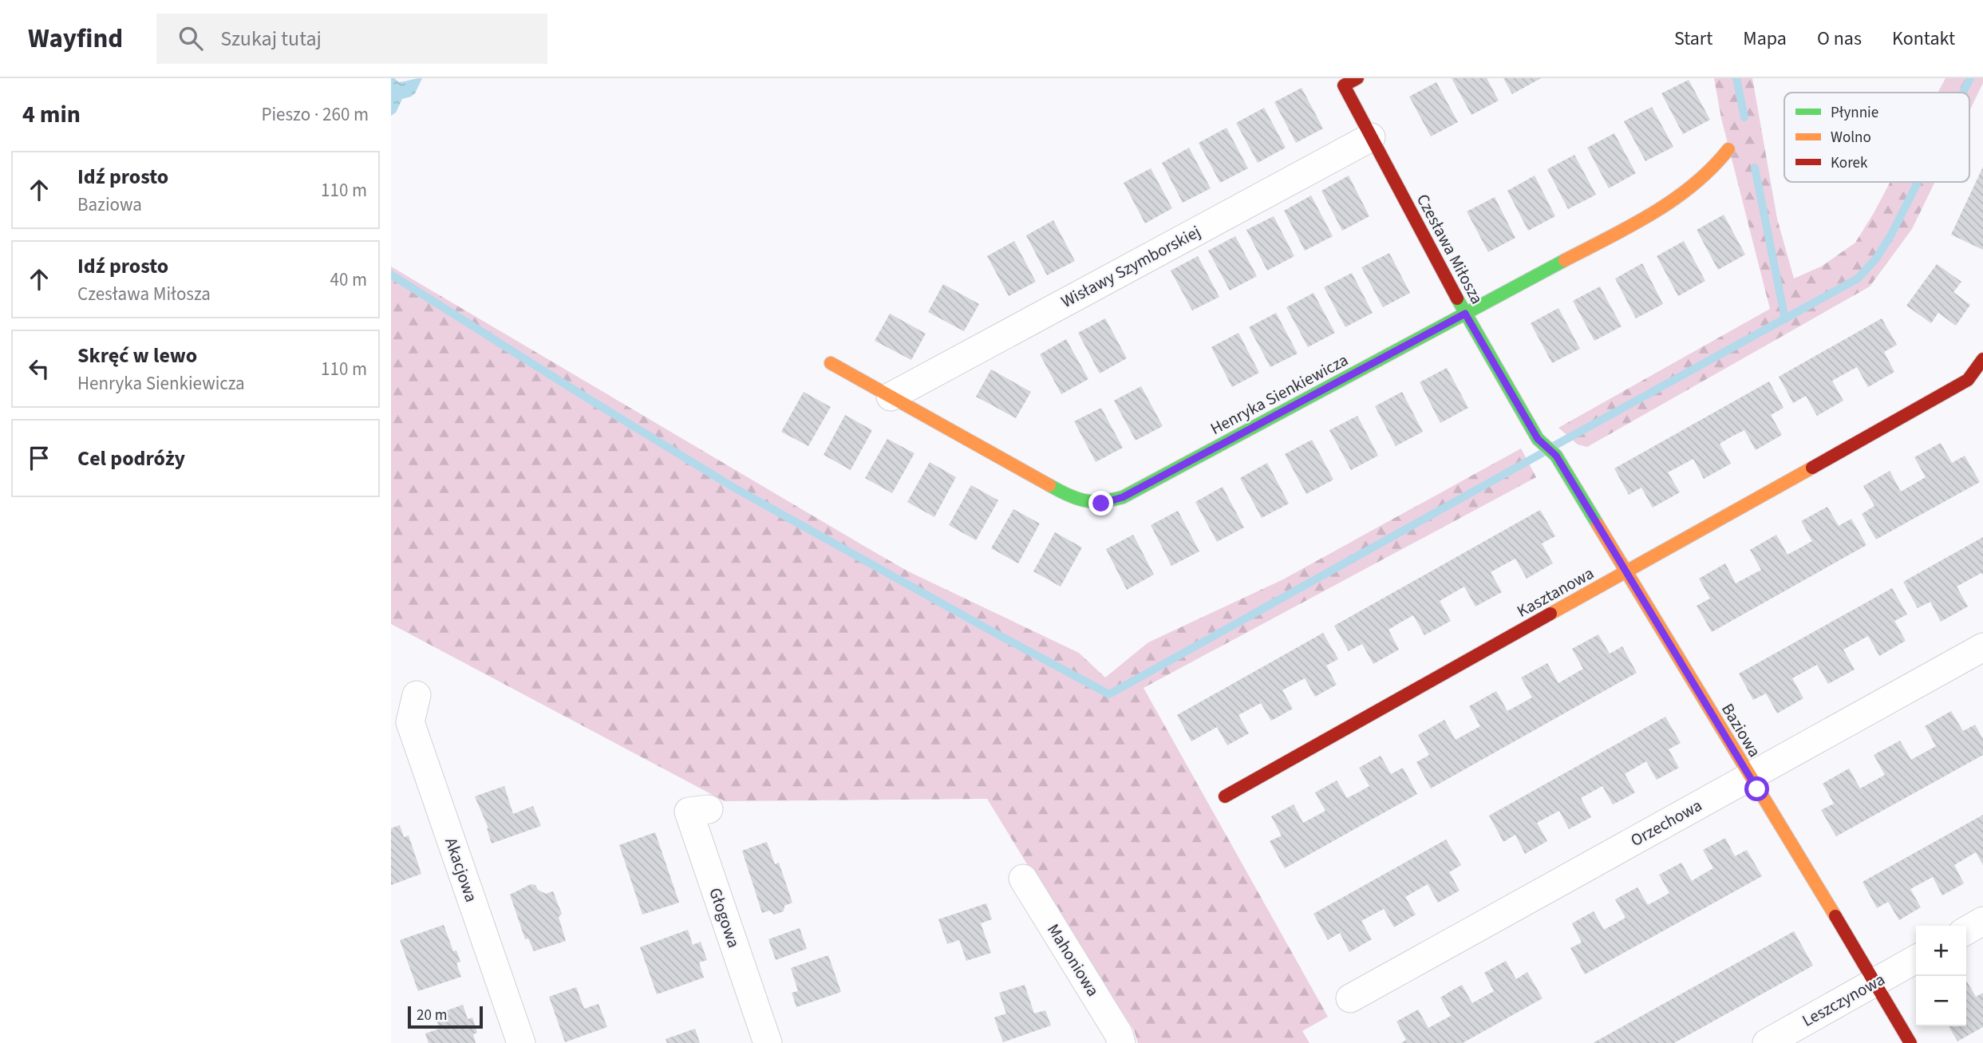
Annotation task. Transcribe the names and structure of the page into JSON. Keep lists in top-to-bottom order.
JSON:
{
  "streets": {
    "street": [
      "Czesława Miłosza",
      "Wisławy Szymborskiej",
      "Henryka Sienkiewicza",
      "Kasztanowa",
      "Baziowa",
      "Orzechowa",
      "Akacjowa",
      "Głogowa",
      "Mahoniowa",
      "Leszczynowa"
    ]
  },
  "crossings": [
    ["Czesława Miłosza", "Wisławy Szymborskiej"],
    ["Czesława Miłosza", "Henryka Sienkiewicza"],
    ["Czesława Miłosza", "Baziowa"],
    ["Wisławy Szymborskiej", "Henryka Sienkiewicza"],
    ["Kasztanowa", "Baziowa"],
    ["Baziowa", "Orzechowa"],
    ["Baziowa", "Leszczynowa"]
  ],
  "legend": ["Płynnie", "Wolno", "Korek"],
  "scale_bar": "20 m",
  "page": {
    "header": "Wayfind",
    "search": "Szukaj tutaj",
    "nav": [
      "Start",
      "Mapa",
      "O nas",
      "Kontakt"
    ],
    "heading": ["4 min", "Pieszo · 260 m"],
    "list": [
      ["Idź prosto", "Baziowa", "110 m"],
      ["Idź prosto", "Czesława Miłosza", "40 m"],
      ["Skręć w lewo", "Henryka Sienkiewicza", "110 m"],
      "Cel podróży"
    ],
    "map_buttons": ["+", "−"],
    "scale": "20 m"
  }
}
